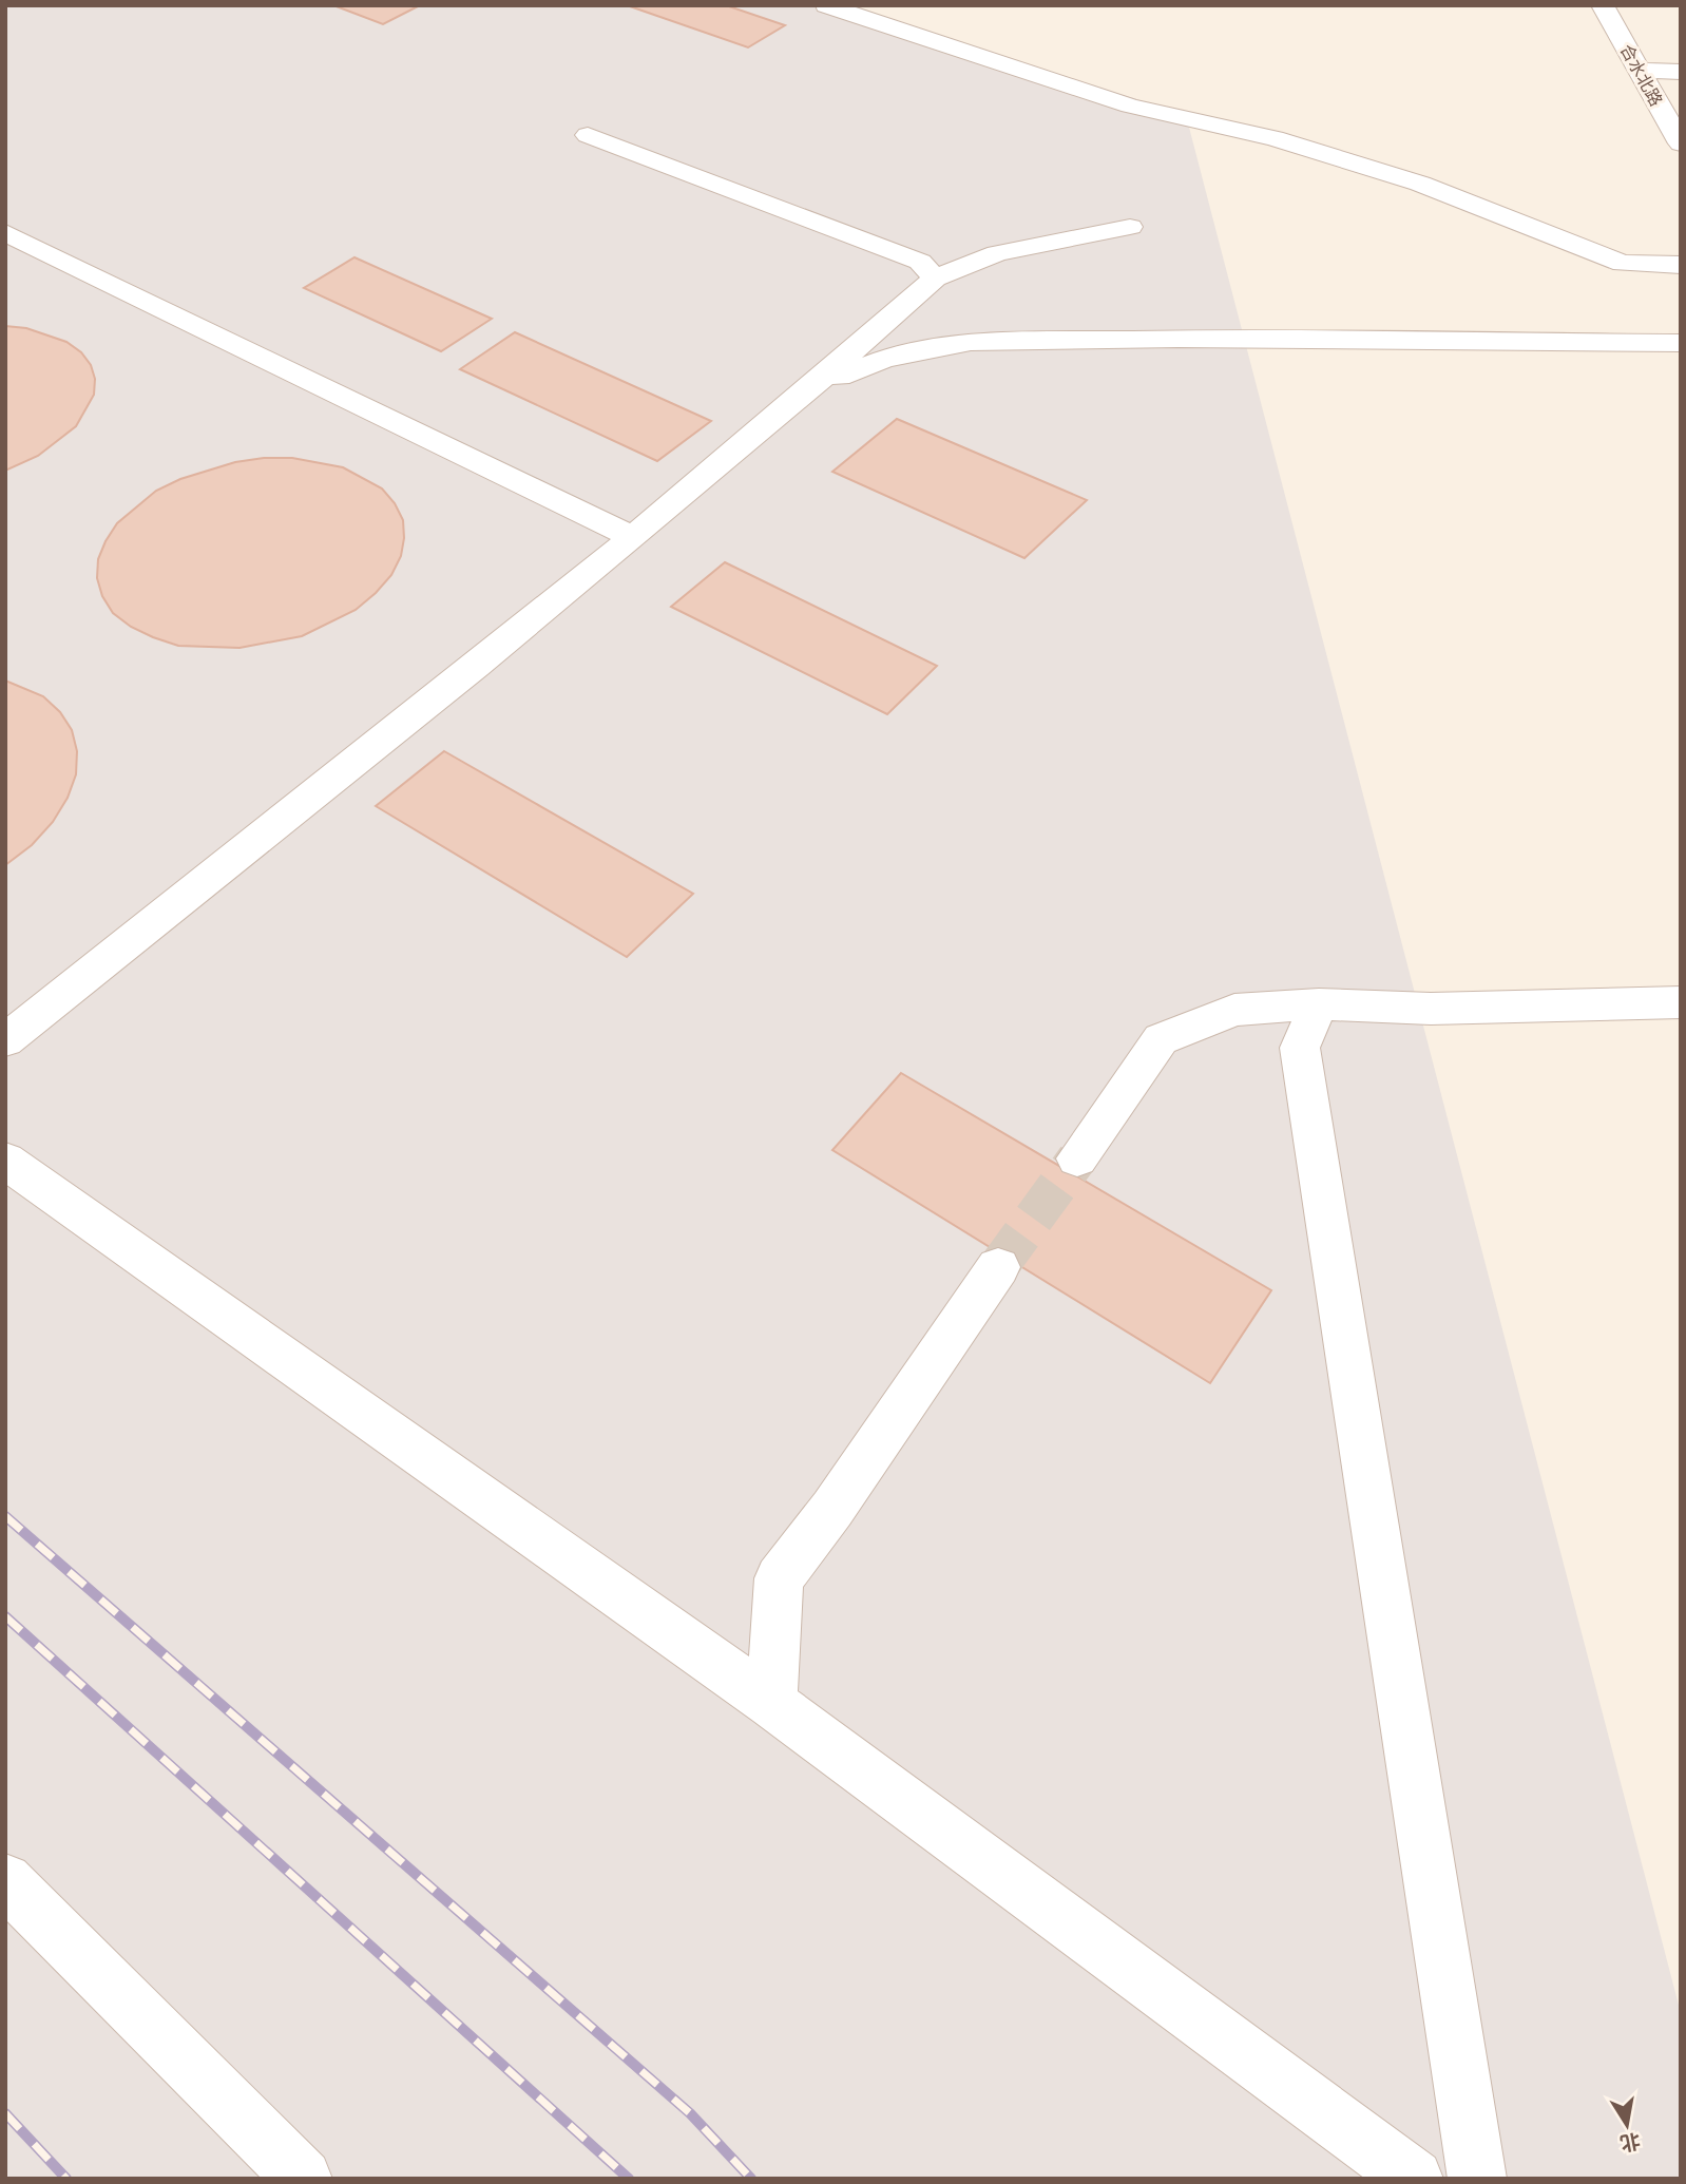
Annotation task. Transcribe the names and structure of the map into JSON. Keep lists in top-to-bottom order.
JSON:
{
  "streets": {
    "street": ["合水北路"]
  },
  "north": "bottom"
}
